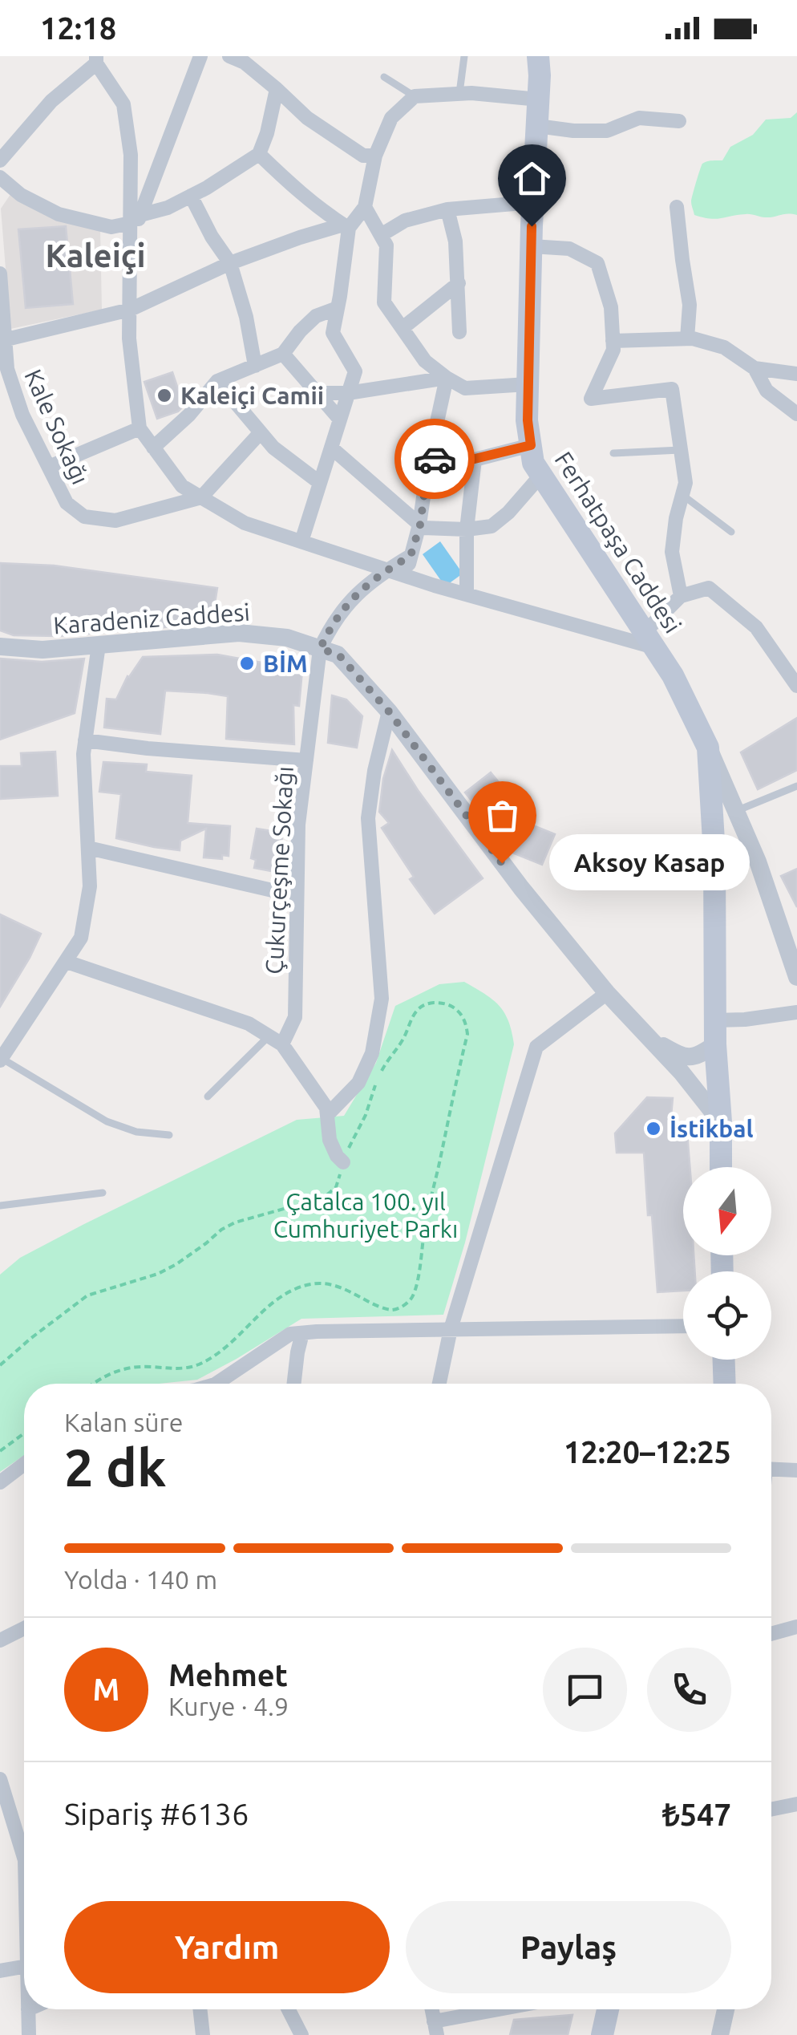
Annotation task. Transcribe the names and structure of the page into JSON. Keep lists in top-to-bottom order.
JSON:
{
  "streets": {
    "main road": ["Ferhatpaşa Caddesi"],
    "street": ["Kale Sokağı", "Karadeniz Caddesi", "Çukurçeşme Sokağı"]
  },
  "crossings": [
    ["Ferhatpaşa Caddesi", "Karadeniz Caddesi"],
    ["Karadeniz Caddesi", "Çukurçeşme Sokağı"]
  ],
  "districts": ["Kaleiçi"],
  "parks": ["Çatalca 100. yıl Cumhuriyet Parkı"],
  "places": [
    "Kaleiçi Camii",
    "BİM",
    "Aksoy Kasap",
    "İstikbal"
  ],
  "north": "bottom",
  "page": {
    "status": "12:18",
    "bubble": "Aksoy Kasap",
    "heading": ["2 dk", "Kalan süre", "12:20–12:25"],
    "panel": [
      "Mehmet",
      "Kurye · 4.9",
      "Sipariş #6136",
      "₺547"
    ],
    "bar": "Yolda · 140 m",
    "round": "M",
    "buttons": ["Yardım", "Paylaş"]
  }
}
